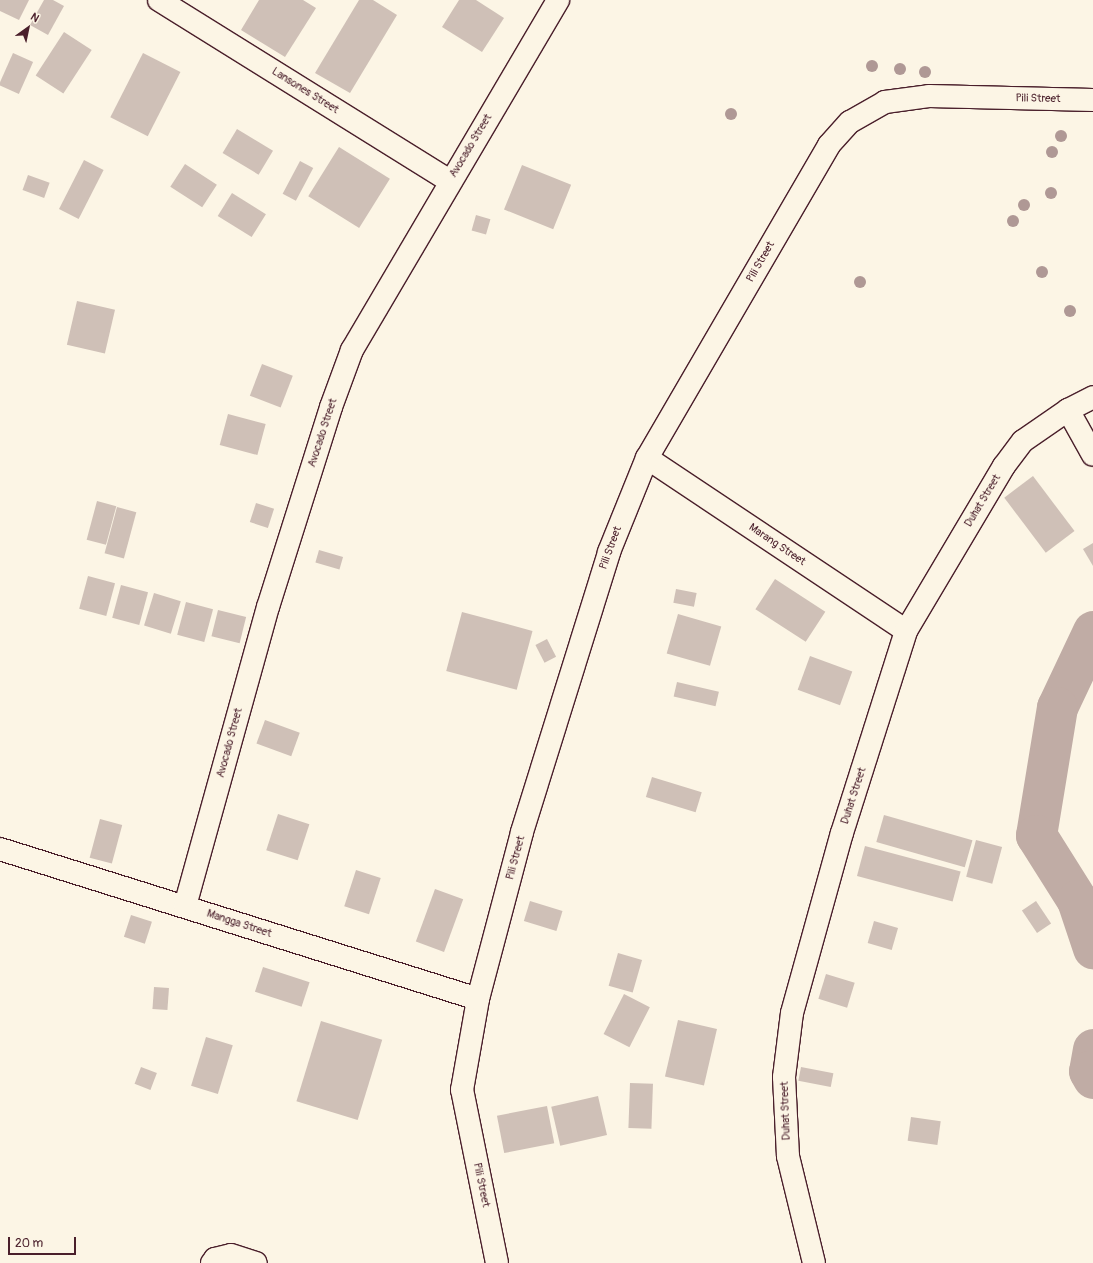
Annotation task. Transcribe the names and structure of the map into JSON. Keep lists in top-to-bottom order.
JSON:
{
  "streets": {
    "street": [
      "Lansones Street",
      "Pili Street",
      "Avocado Street",
      "Duhat Street",
      "Marang Street",
      "Mangga Street"
    ]
  },
  "crossings": [
    ["Lansones Street", "Avocado Street"],
    ["Pili Street", "Marang Street"],
    ["Pili Street", "Mangga Street"],
    ["Avocado Street", "Mangga Street"],
    ["Duhat Street", "Marang Street"]
  ],
  "scale_bar": "20 m",
  "north": "top right"
}
